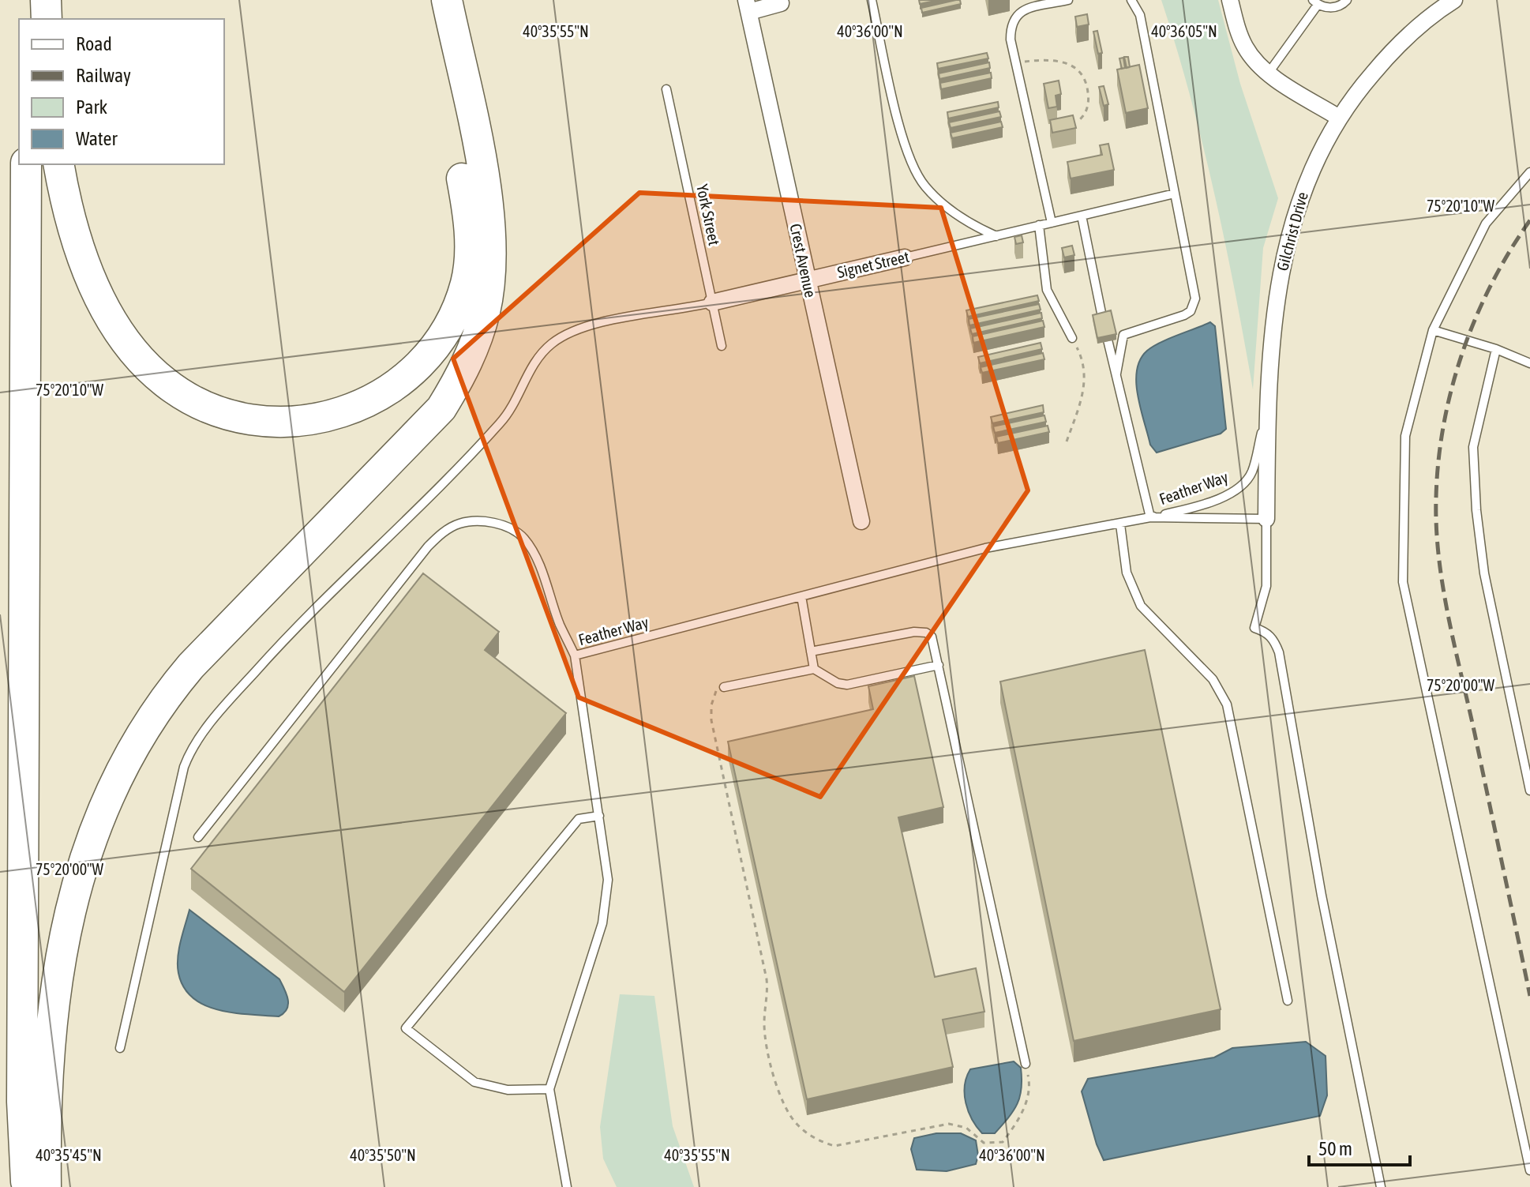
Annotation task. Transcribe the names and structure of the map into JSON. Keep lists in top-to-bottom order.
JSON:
{
  "streets": {
    "street": ["Gilchrist Drive", "Crest Avenue", "Signet Street"],
    "lane": ["York Street", "Feather Way"]
  },
  "crossings": [
    ["York Street", "Signet Street"],
    ["Gilchrist Drive", "Feather Way"],
    ["Crest Avenue", "Signet Street"]
  ],
  "legend": [
    "Road",
    "Railway",
    "Park",
    "Water"
  ],
  "scale_bar": "50 m",
  "coordinates": [
    "40°35'55\"N",
    "40°36'00\"N",
    "40°36'05\"N",
    "75°20'10\"W",
    "75°20'00\"W",
    "40°35'45\"N",
    "40°35'50\"N"
  ]
}
